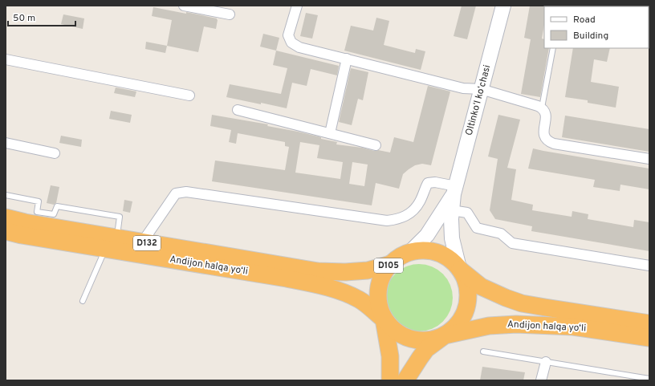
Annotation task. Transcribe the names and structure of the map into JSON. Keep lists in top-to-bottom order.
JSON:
{
  "streets": {
    "highway": ["D132", "Andijon halqa yo‘li", "D105"],
    "main road": ["Oltinkoʻl koʻchasi"]
  },
  "crossings": [
    ["Oltinkoʻl koʻchasi", "Andijon halqa yo‘li"],
    ["Oltinkoʻl koʻchasi", "D105"],
    ["Andijon halqa yo‘li", "D105"]
  ],
  "legend": ["Road", "Building"],
  "scale_bar": "50 m"
}
